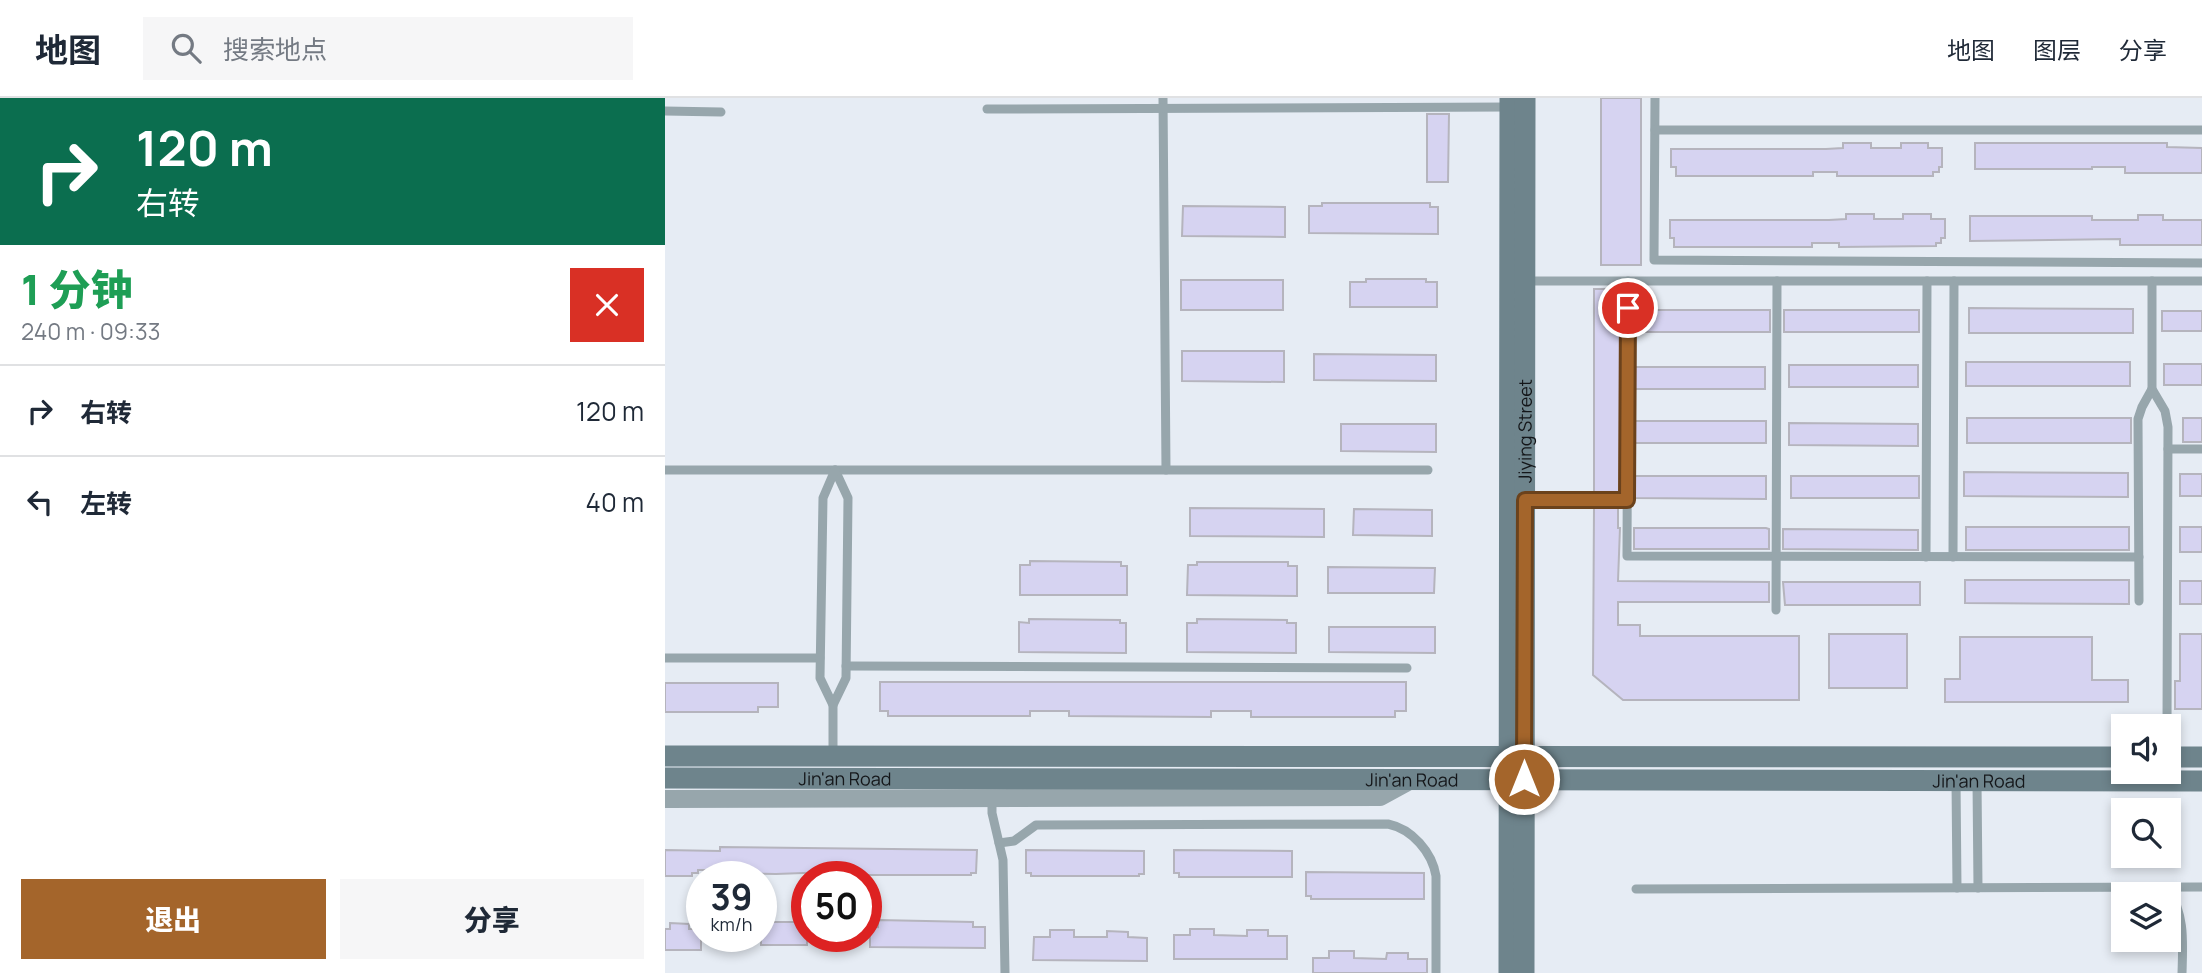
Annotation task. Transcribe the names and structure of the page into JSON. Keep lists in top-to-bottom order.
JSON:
{
  "streets": {
    "main road": ["Jiying Street", "Jin'an Road"]
  },
  "crossings": [
    ["Jiying Street", "Jin'an Road"]
  ],
  "page": {
    "header": "地图",
    "search": "搜索地点",
    "nav": ["地图", "图层", "分享"],
    "turn": ["120 m", "右转"],
    "heading": ["1 分钟", "240 m · 09:33"],
    "list": [
      {
        "name": "右转",
        "value": "120 m"
      },
      {
        "name": "左转",
        "value": "40 m"
      }
    ],
    "speed": "39 km/h",
    "limit": "50",
    "buttons": ["退出", "分享"]
  }
}
